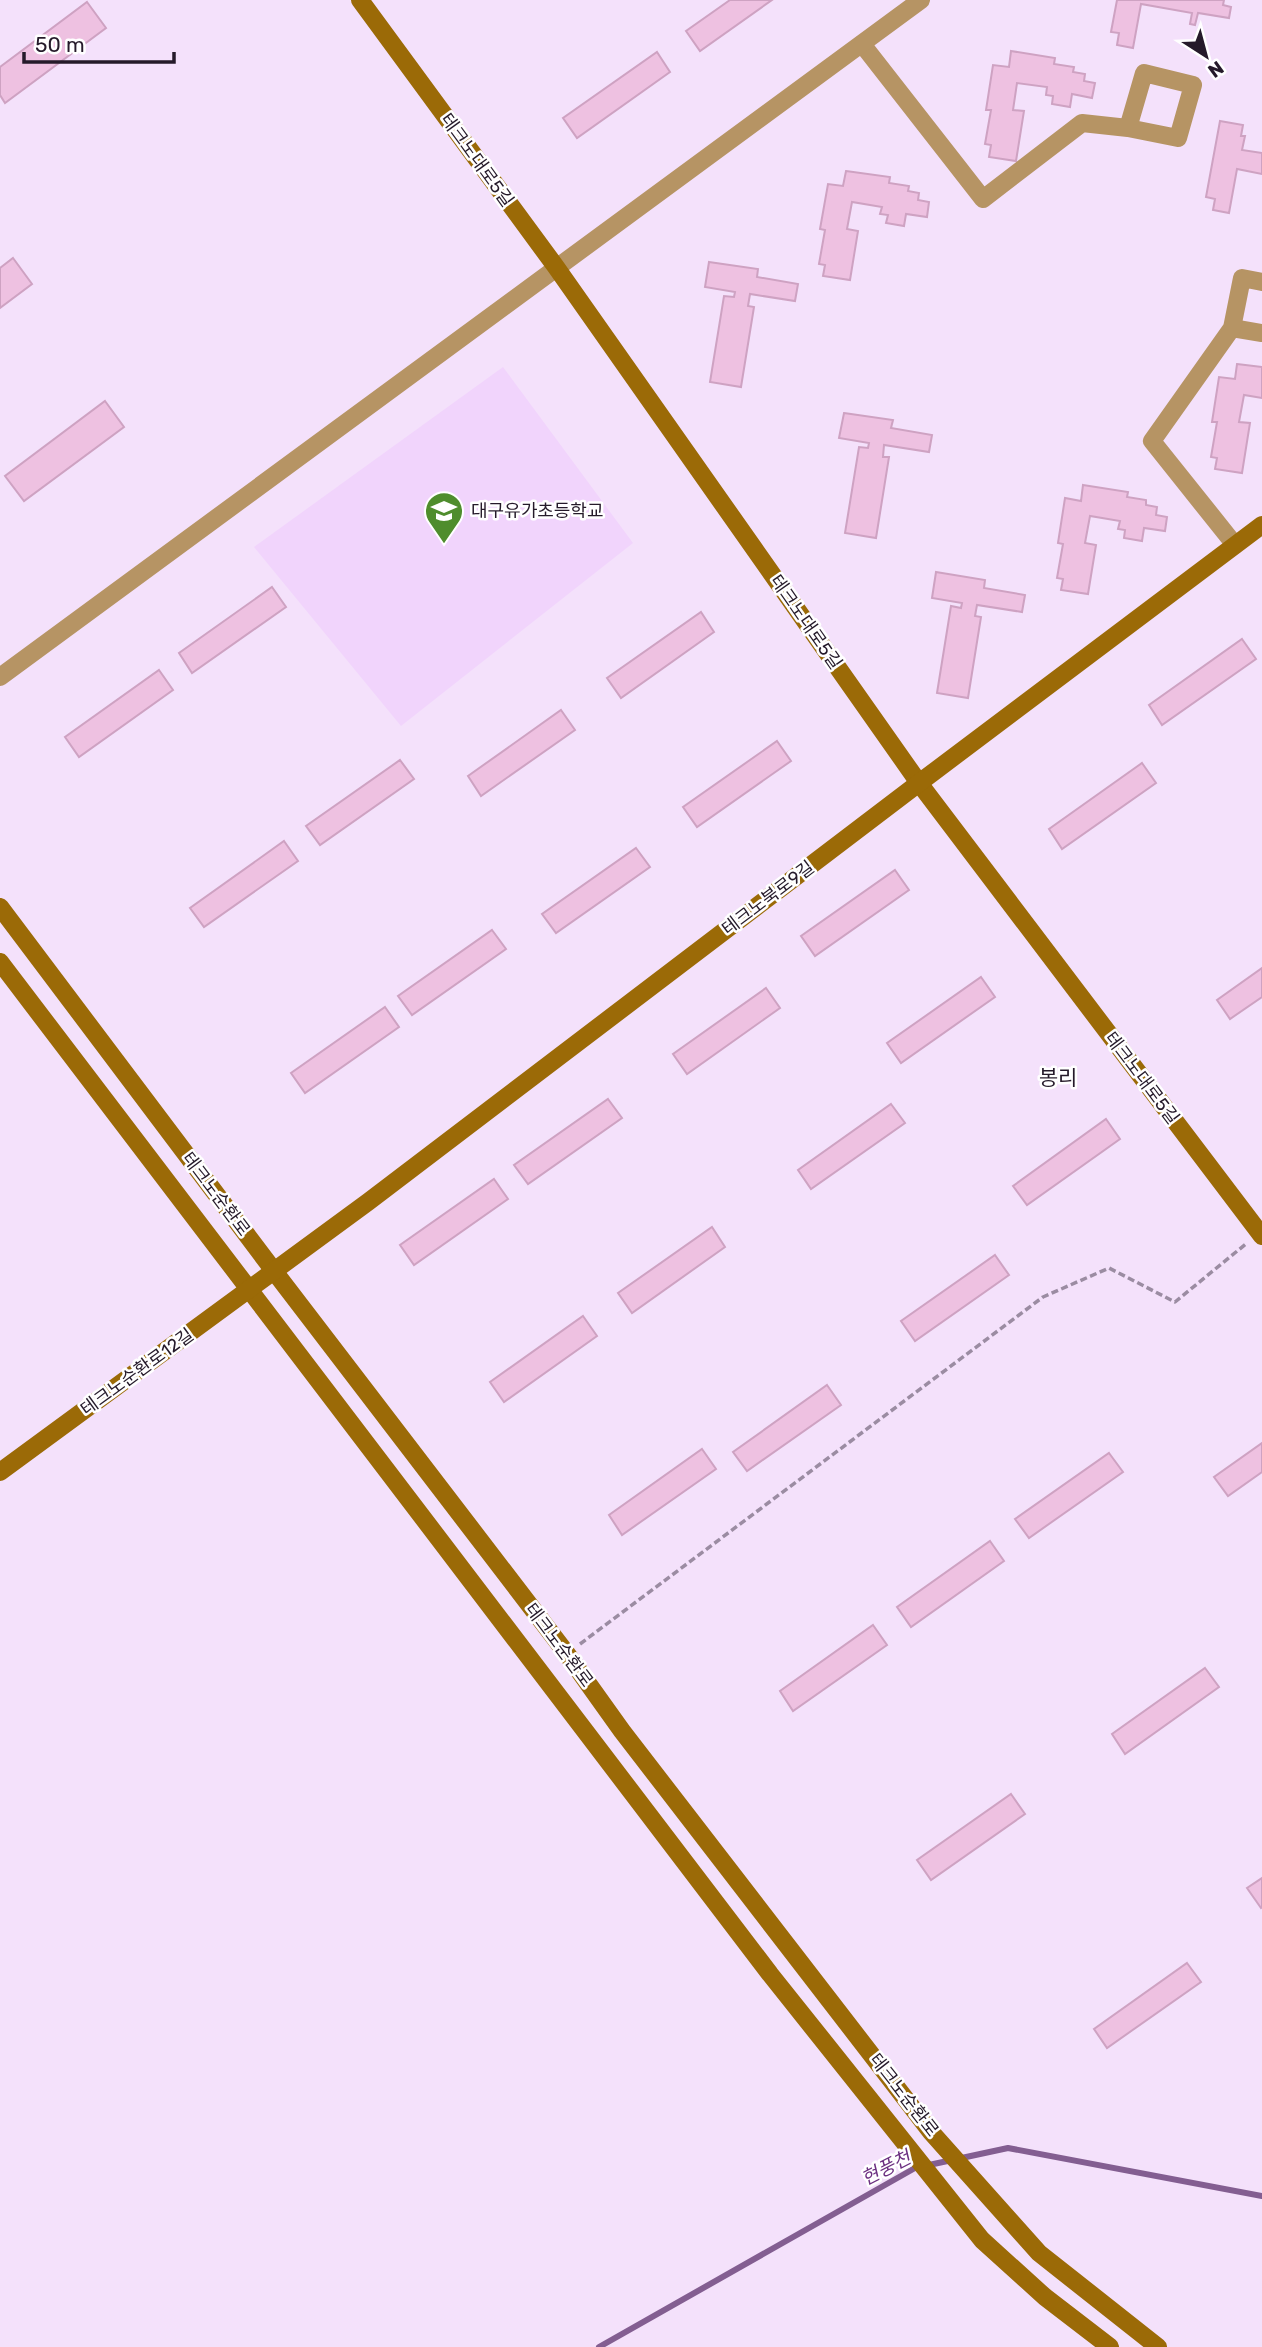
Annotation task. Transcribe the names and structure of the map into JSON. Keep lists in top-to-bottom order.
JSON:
{
  "streets": {
    "street": [
      "테크노대로5길",
      "테크노북로9길",
      "테크노순환로",
      "테크노순환로12길"
    ]
  },
  "crossings": [
    ["테크노대로5길", "테크노북로9길"],
    ["테크노북로9길", "테크노순환로"],
    ["테크노북로9길", "테크노순환로12길"],
    ["테크노순환로", "테크노순환로12길"]
  ],
  "districts": ["봉리"],
  "water": ["현풍천"],
  "places": {
    "school or university": ["대구유가초등학교"]
  },
  "scale_bar": "50 m",
  "north": "bottom right"
}
